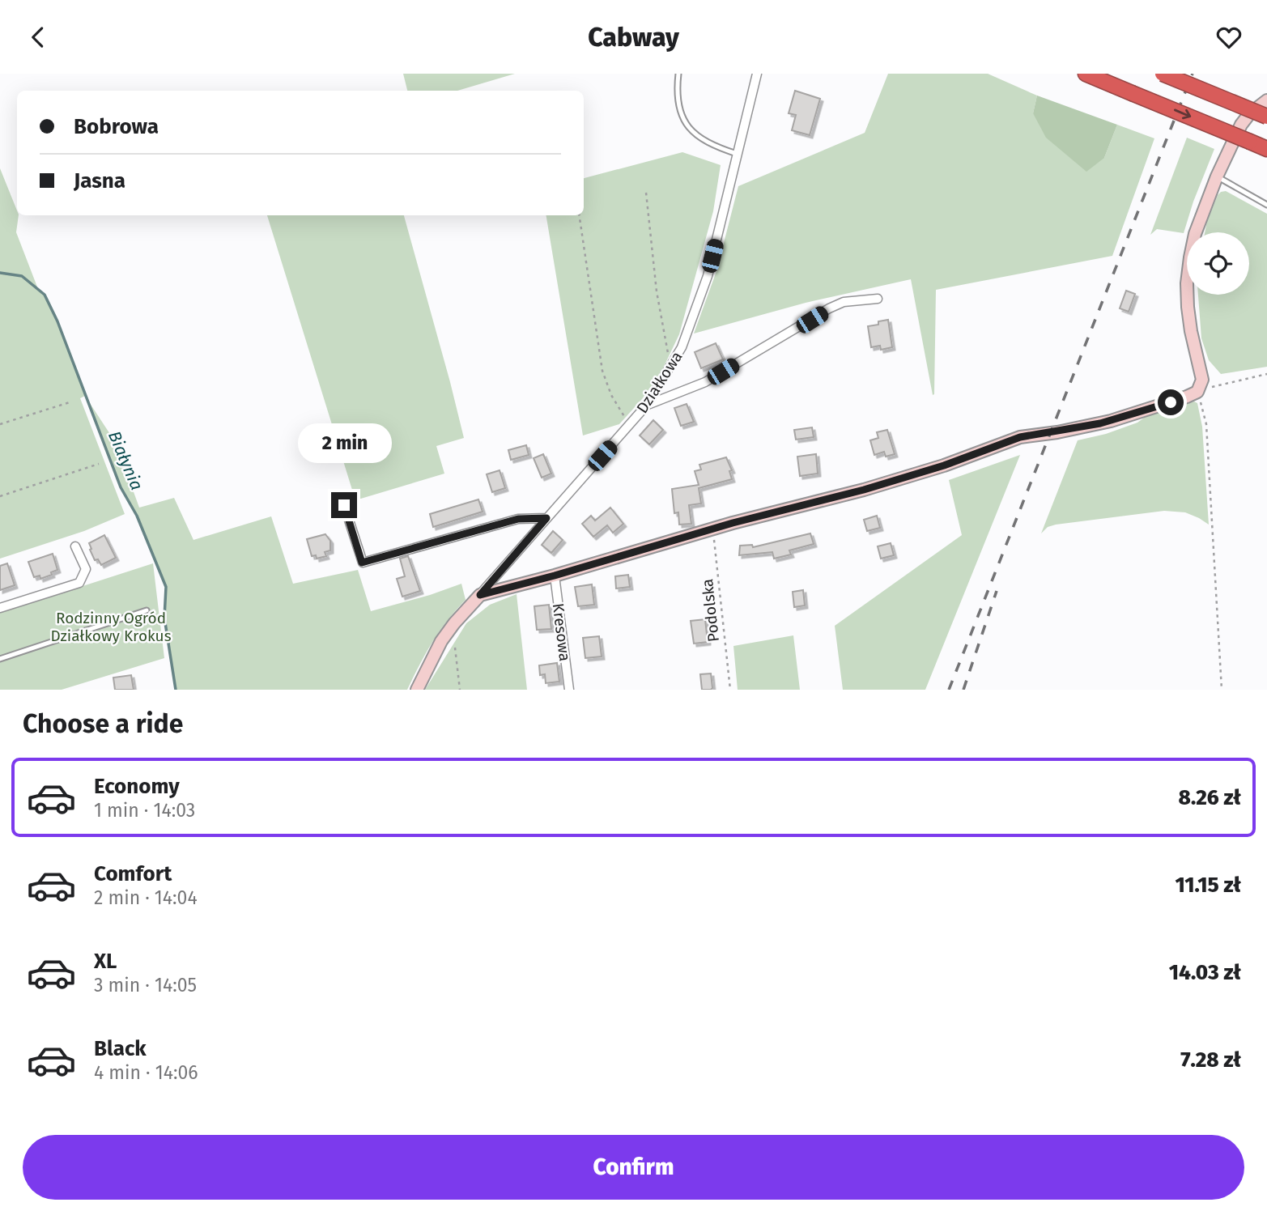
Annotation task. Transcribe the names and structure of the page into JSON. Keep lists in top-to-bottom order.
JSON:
{
  "streets": {
    "street": ["Działkowa", "Kresowa"],
    "path": ["Podolska"]
  },
  "water": ["Białynia"],
  "parks": ["Rodzinny Ogród Działkowy Krokus"],
  "page": {
    "header": "Cabway",
    "banner": ["Bobrowa", "Jasna"],
    "bubble": "2 min",
    "heading": "Choose a ride",
    "list": [
      {
        "name": "Economy",
        "note": "1 min · 14:03",
        "value": "8.26 zł"
      },
      {
        "name": "Comfort",
        "note": "2 min · 14:04",
        "value": "11.15 zł"
      },
      {
        "name": "XL",
        "note": "3 min · 14:05",
        "value": "14.03 zł"
      },
      {
        "name": "Black",
        "note": "4 min · 14:06",
        "value": "7.28 zł"
      }
    ],
    "buttons": "Confirm"
  }
}
